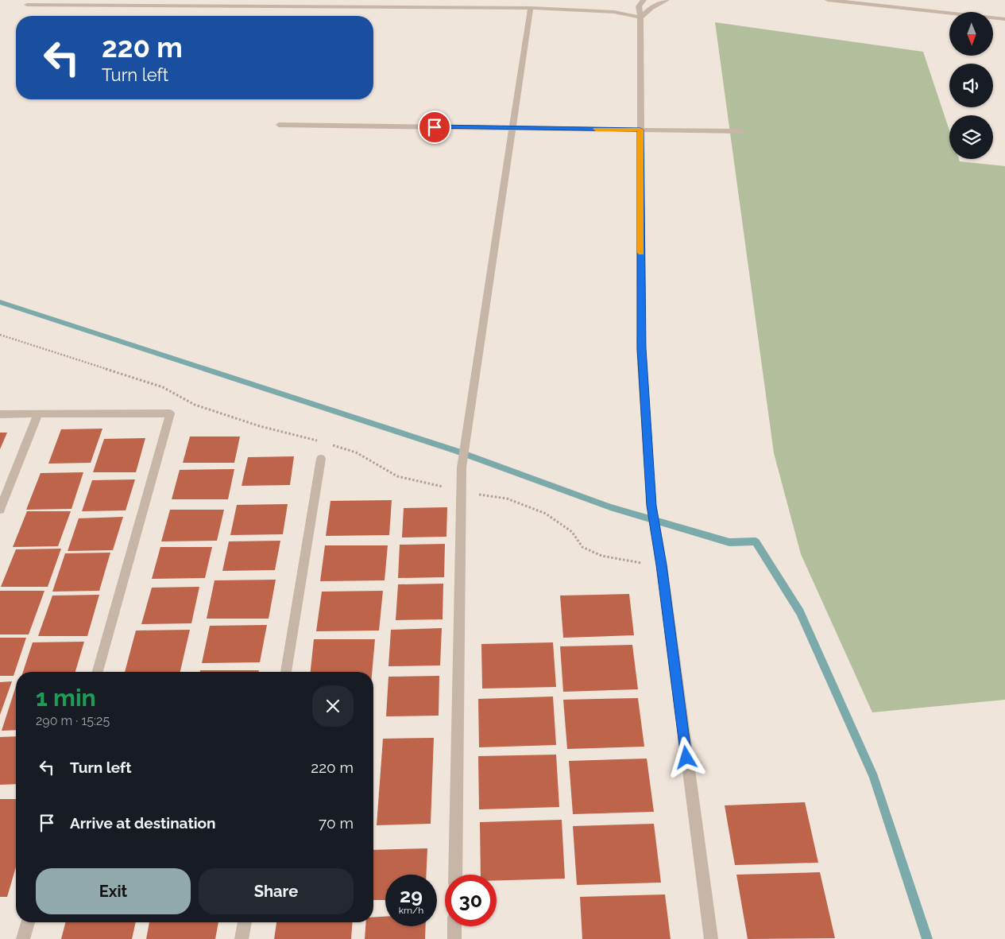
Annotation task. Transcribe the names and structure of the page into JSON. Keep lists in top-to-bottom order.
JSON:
{
  "north": "bottom",
  "page": {
    "turn": ["220 m", "Turn left"],
    "heading": ["1 min", "290 m · 15:25"],
    "list": [
      {
        "name": "Turn left",
        "value": "220 m"
      },
      {
        "name": "Arrive at destination",
        "value": "70 m"
      }
    ],
    "buttons": ["Exit", "Share"],
    "speed": "29 km/h",
    "limit": "30"
  }
}
